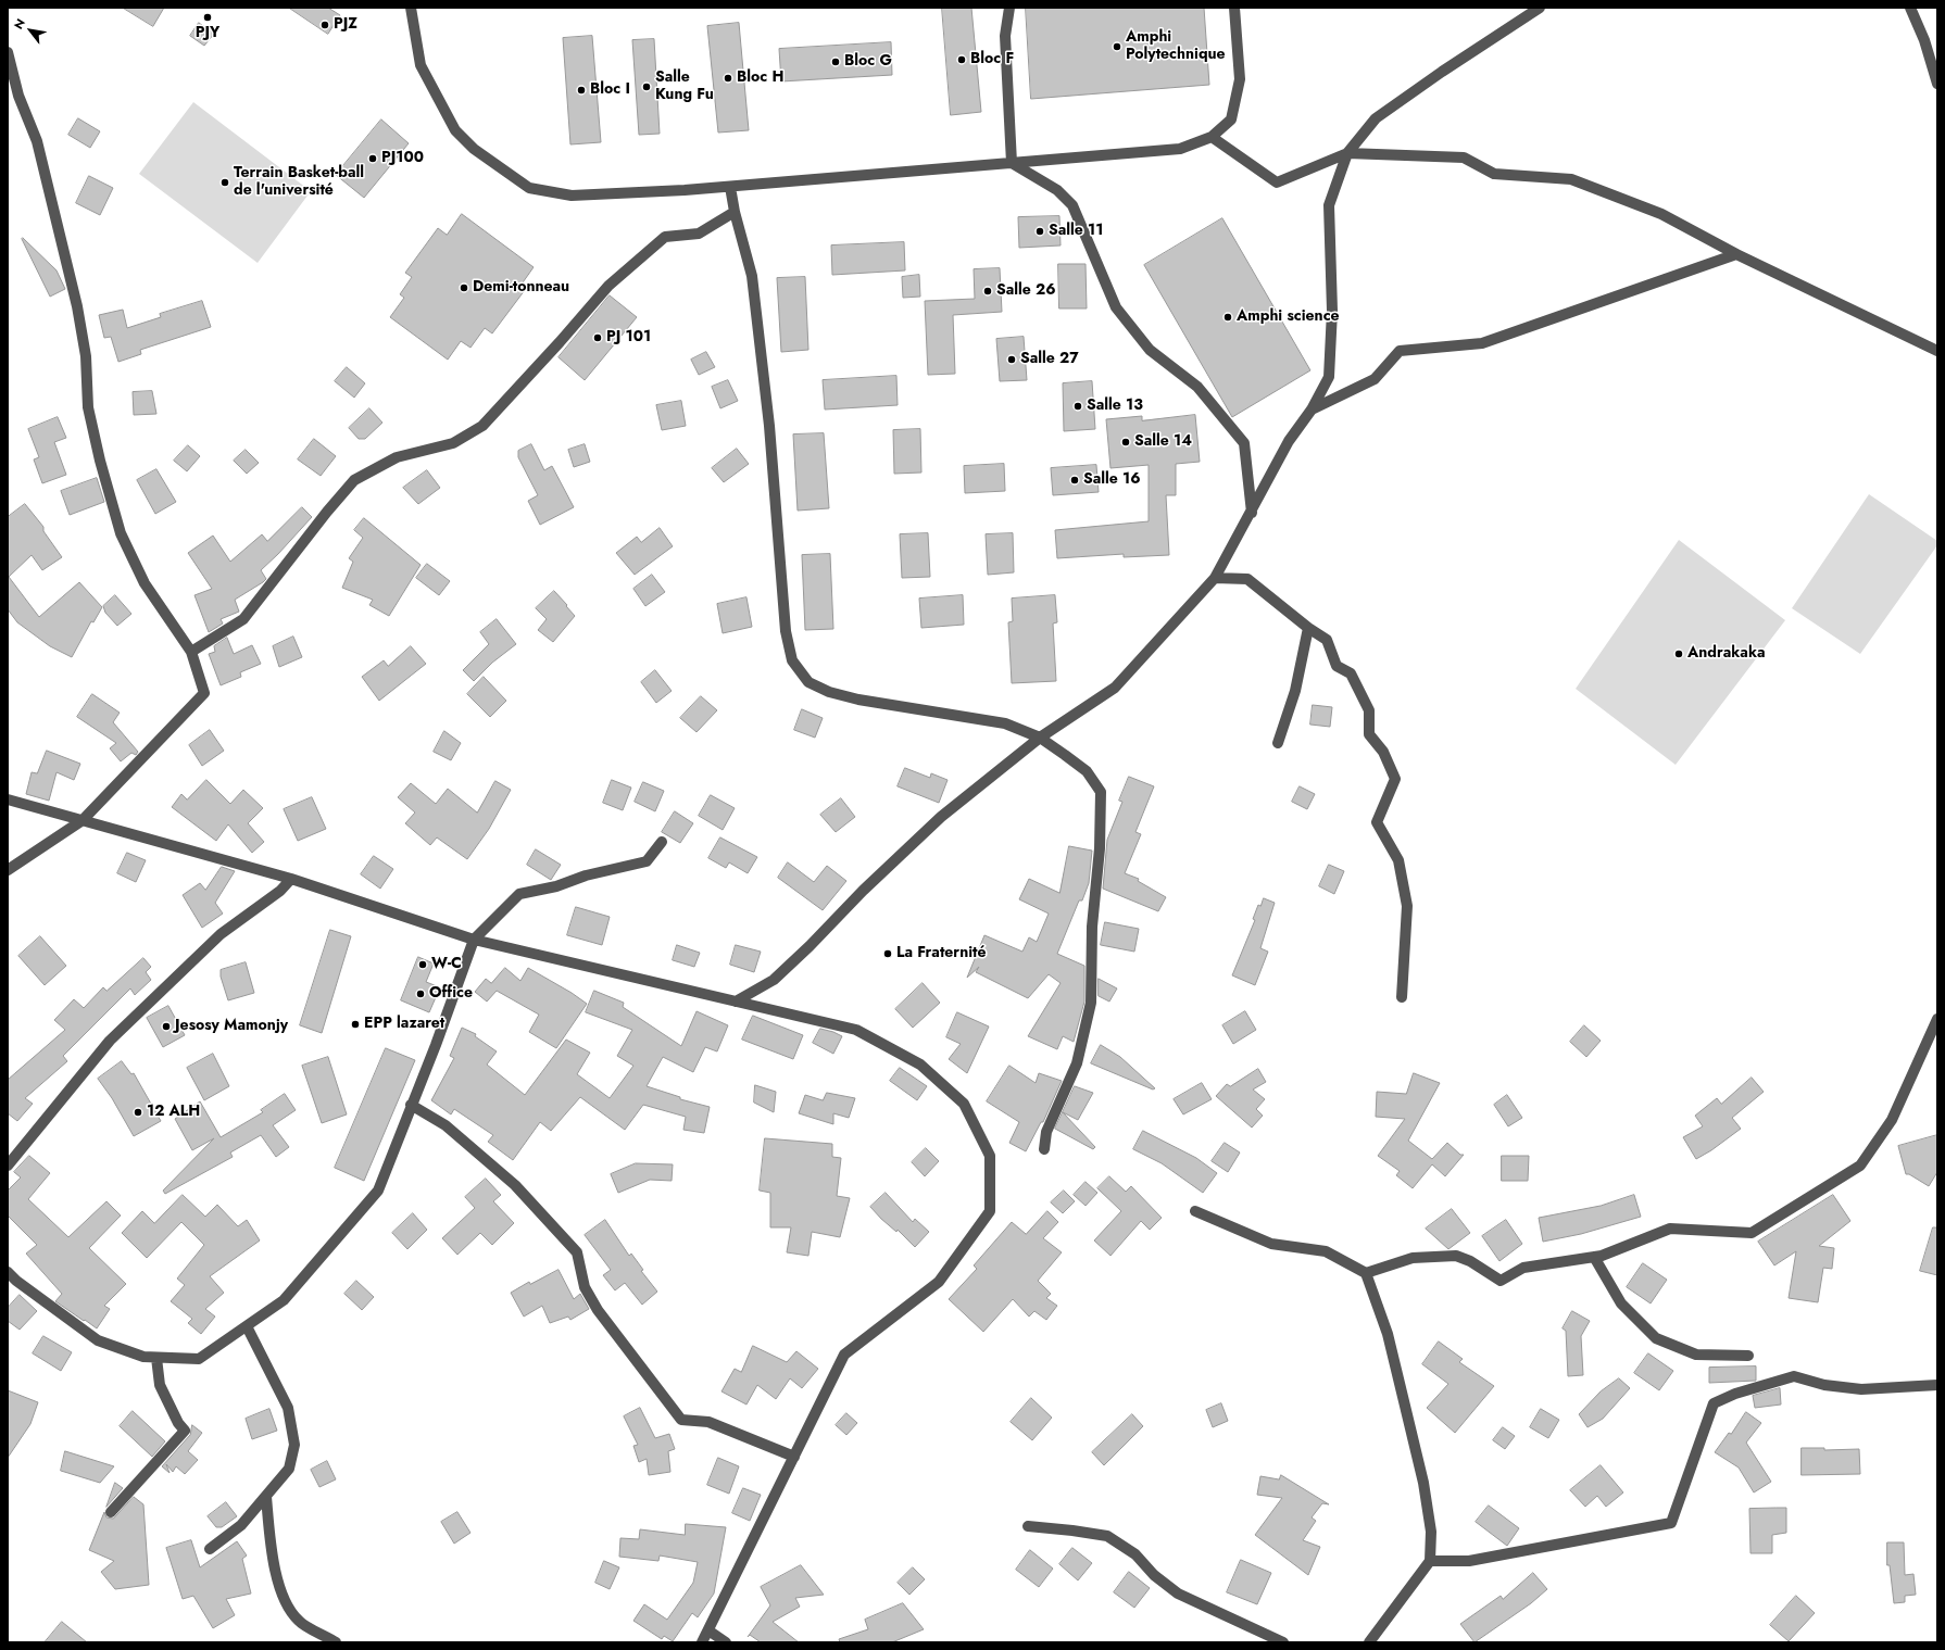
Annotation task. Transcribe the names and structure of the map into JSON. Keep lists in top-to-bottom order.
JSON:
{
  "places": [
    "PJY",
    "PJZ",
    "Amphi Polytechnique",
    "Bloc F",
    "Bloc G",
    "Bloc H",
    "Salle Kung Fu",
    "Bloc I",
    "PJ100",
    "Terrain Basket-ball de l'université",
    "Salle 11",
    "Demi-tonneau",
    "Salle 26",
    "Amphi science",
    "PJ 101",
    "Salle 27",
    "Salle 13",
    "Salle 14",
    "Salle 16",
    "Andrakaka",
    "La Fraternité",
    "W-C",
    "Office",
    "EPP lazaret",
    "Jesosy Mamonjy",
    "12 ALH"
  ],
  "north": "top left"
}
